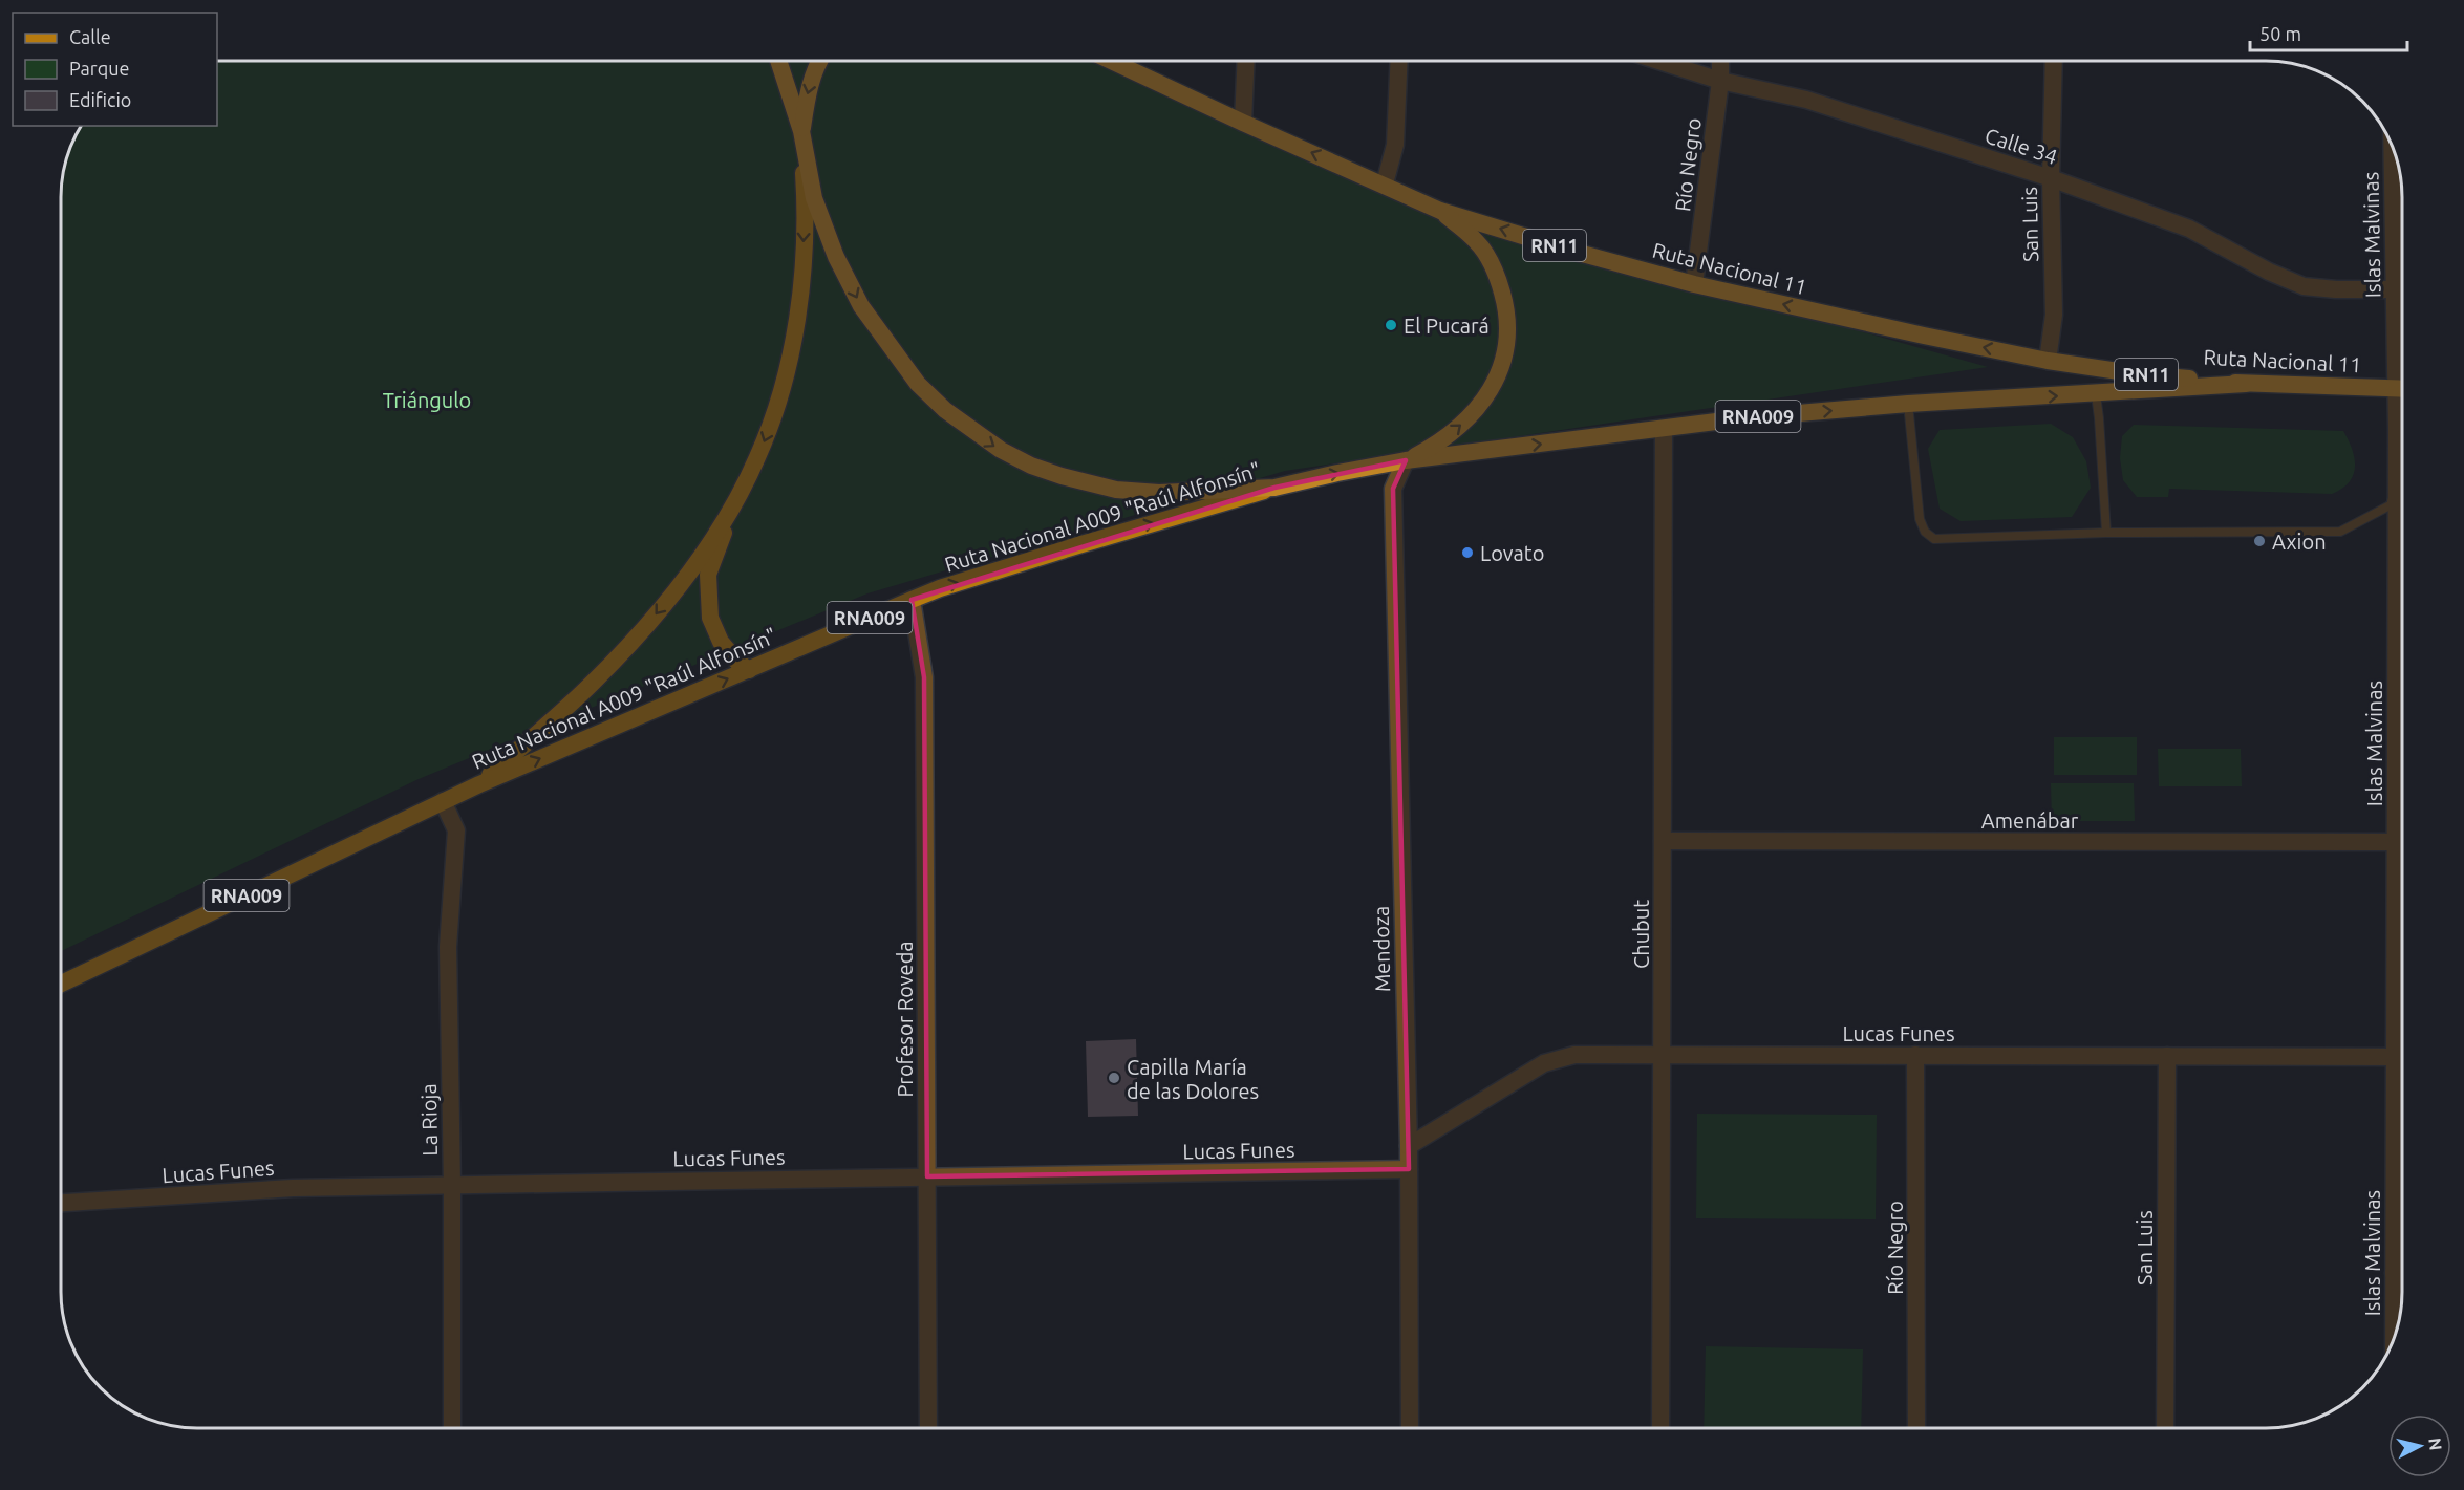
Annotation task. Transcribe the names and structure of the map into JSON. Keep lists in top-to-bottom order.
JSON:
{
  "streets": {
    "highway": [
      "RN11",
      "Ruta Nacional 11",
      "RNA009",
      "Ruta Nacional A009 \"Raúl Alfonsín\""
    ],
    "street": [
      "Calle 34",
      "Río Negro",
      "San Luis",
      "Islas Malvinas",
      "Amenábar",
      "Chubut",
      "Mendoza",
      "Profesor Roveda",
      "Lucas Funes",
      "La Rioja"
    ]
  },
  "crossings": [
    ["Calle 34", "Río Negro"],
    ["Calle 34", "San Luis"],
    ["Calle 34", "Islas Malvinas"],
    ["Río Negro", "Ruta Nacional 11"],
    ["Río Negro", "Lucas Funes"],
    ["San Luis", "Ruta Nacional 11"],
    ["San Luis", "Lucas Funes"],
    ["Islas Malvinas", "Amenábar"],
    ["Islas Malvinas", "Lucas Funes"],
    ["Ruta Nacional 11", "RNA009"],
    ["Ruta Nacional 11", "Ruta Nacional A009 \"Raúl Alfonsín\""],
    ["RNA009", "Ruta Nacional A009 \"Raúl Alfonsín\""],
    ["RNA009", "Mendoza"],
    ["Ruta Nacional A009 \"Raúl Alfonsín\"", "Chubut"],
    ["Ruta Nacional A009 \"Raúl Alfonsín\"", "Mendoza"],
    ["Ruta Nacional A009 \"Raúl Alfonsín\"", "Profesor Roveda"],
    ["Ruta Nacional A009 \"Raúl Alfonsín\"", "La Rioja"],
    ["Amenábar", "Chubut"],
    ["Chubut", "Lucas Funes"],
    ["Mendoza", "Lucas Funes"],
    ["Profesor Roveda", "Lucas Funes"],
    ["Lucas Funes", "La Rioja"]
  ],
  "one_way": ["Ruta Nacional 11", "Ruta Nacional A009 \"Raúl Alfonsín\""],
  "parks": ["Triángulo"],
  "places": [
    "El Pucará",
    "Axion",
    "Lovato",
    "Capilla María de las Dolores"
  ],
  "legend": ["Calle", "Parque", "Edificio"],
  "scale_bar": "50 m",
  "north": "right"
}
